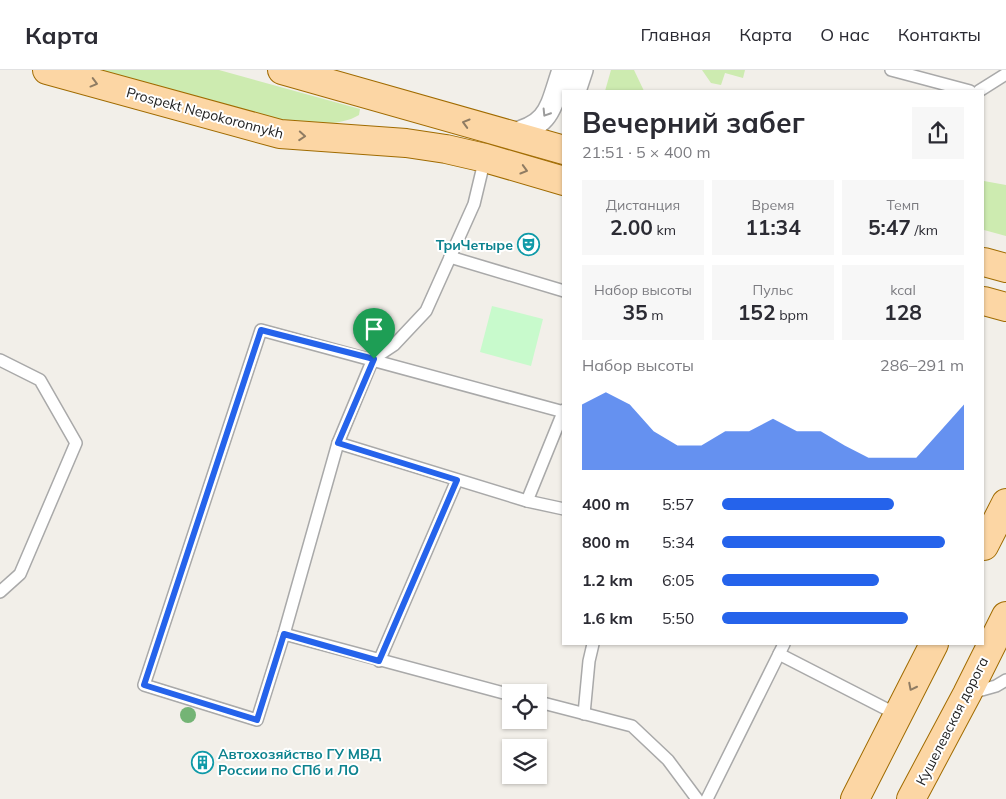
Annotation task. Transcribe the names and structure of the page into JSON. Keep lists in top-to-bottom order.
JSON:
{
  "streets": {
    "main road": ["Prospekt Nepokoronnykh", "Кушелевская дорога"]
  },
  "places": {
    "theatre": ["ТриЧетыре"],
    "building": ["Автохозяйство ГУ МВД России по СПб и ЛО"]
  },
  "page": {
    "header": "Карта",
    "nav": [
      "Главная",
      "Карта",
      "О нас",
      "Контакты"
    ],
    "heading": ["Вечерний забег", "21:51 · 5 × 400 m"],
    "stats": [
      ["Дистанция", "2.00 km"],
      ["Время", "11:34"],
      ["Темп", "5:47 /km"],
      ["Набор высоты", "35 m"],
      ["Пульс", "152 bpm"],
      ["kcal", "128"]
    ],
    "chart": ["Набор высоты", "286–291 m"],
    "list": [
      {
        "name": "400 m",
        "note": "5:57"
      },
      {
        "name": "800 m",
        "note": "5:34"
      },
      {
        "name": "1.2 km",
        "note": "6:05"
      },
      {
        "name": "1.6 km",
        "note": "5:50"
      }
    ]
  }
}
